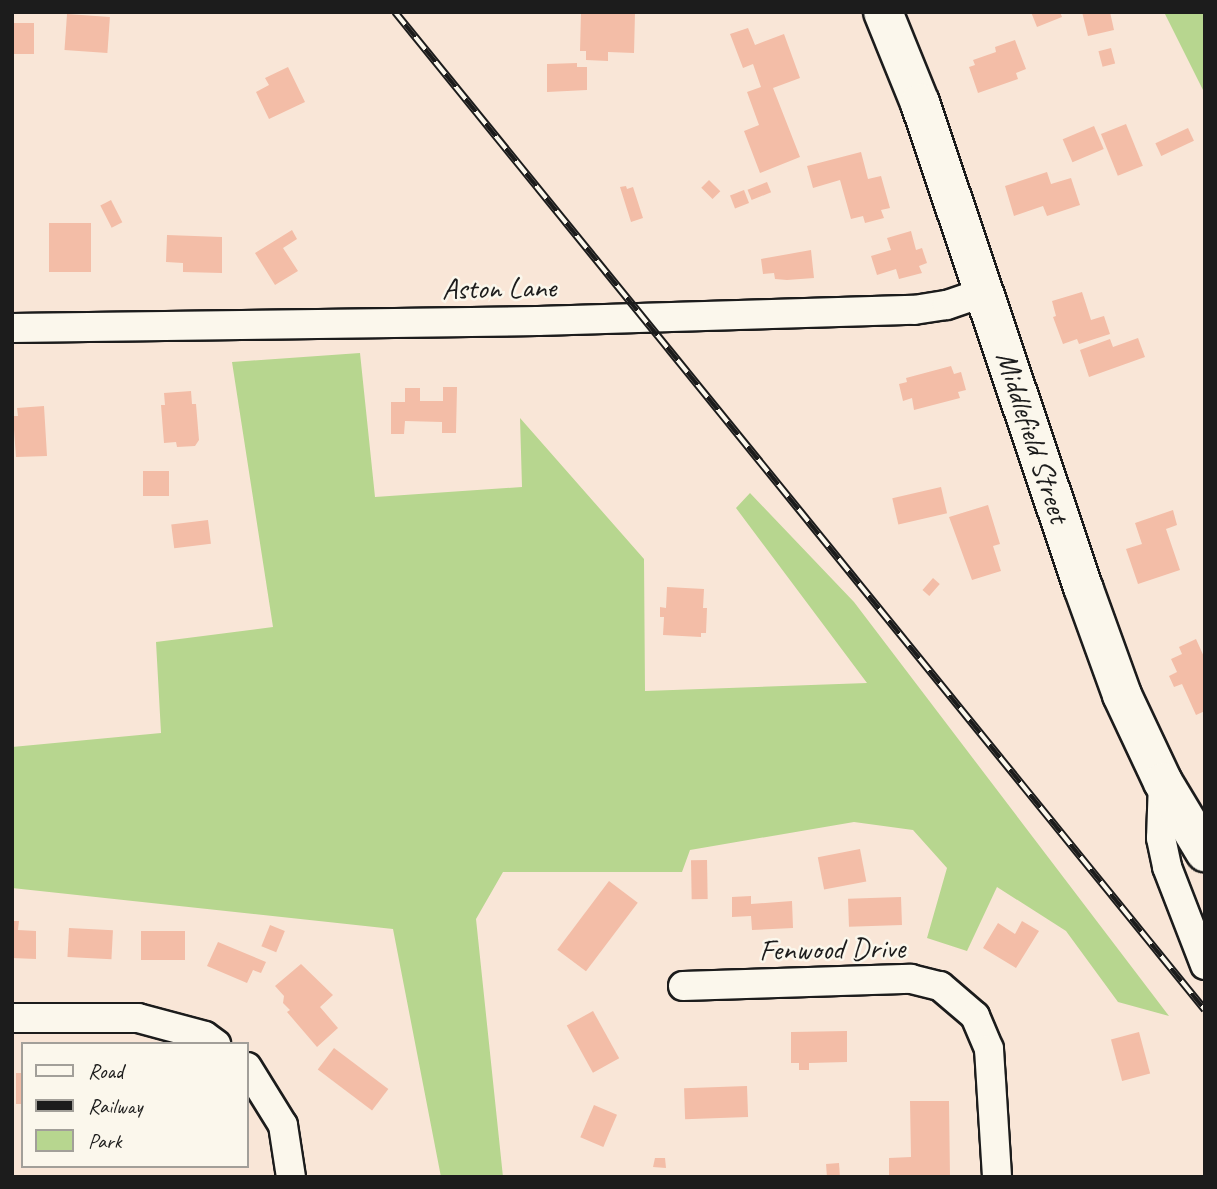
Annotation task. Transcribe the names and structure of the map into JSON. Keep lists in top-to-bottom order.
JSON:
{
  "streets": {
    "main road": ["Middlefield Street"],
    "street": ["Aston Lane", "Fenwood Drive"]
  },
  "crossings": [
    ["Aston Lane", "Middlefield Street"]
  ],
  "legend": ["Road", "Railway", "Park"]
}
